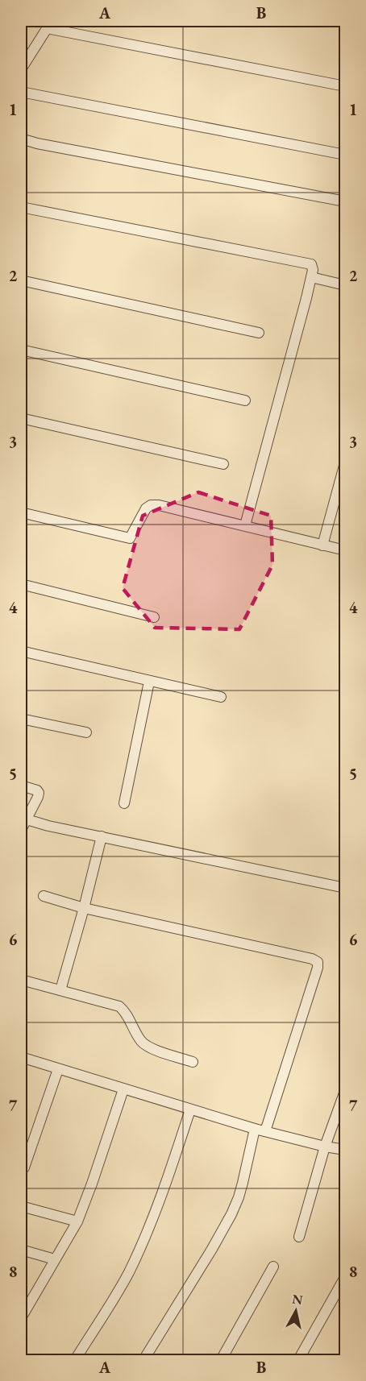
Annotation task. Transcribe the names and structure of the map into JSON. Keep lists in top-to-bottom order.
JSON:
{
  "north": "top",
  "grid": {
    "columns": ["A", "B"],
    "rows": [
      "1",
      "2",
      "3",
      "4",
      "5",
      "6",
      "7",
      "8"
    ]
  }
}
